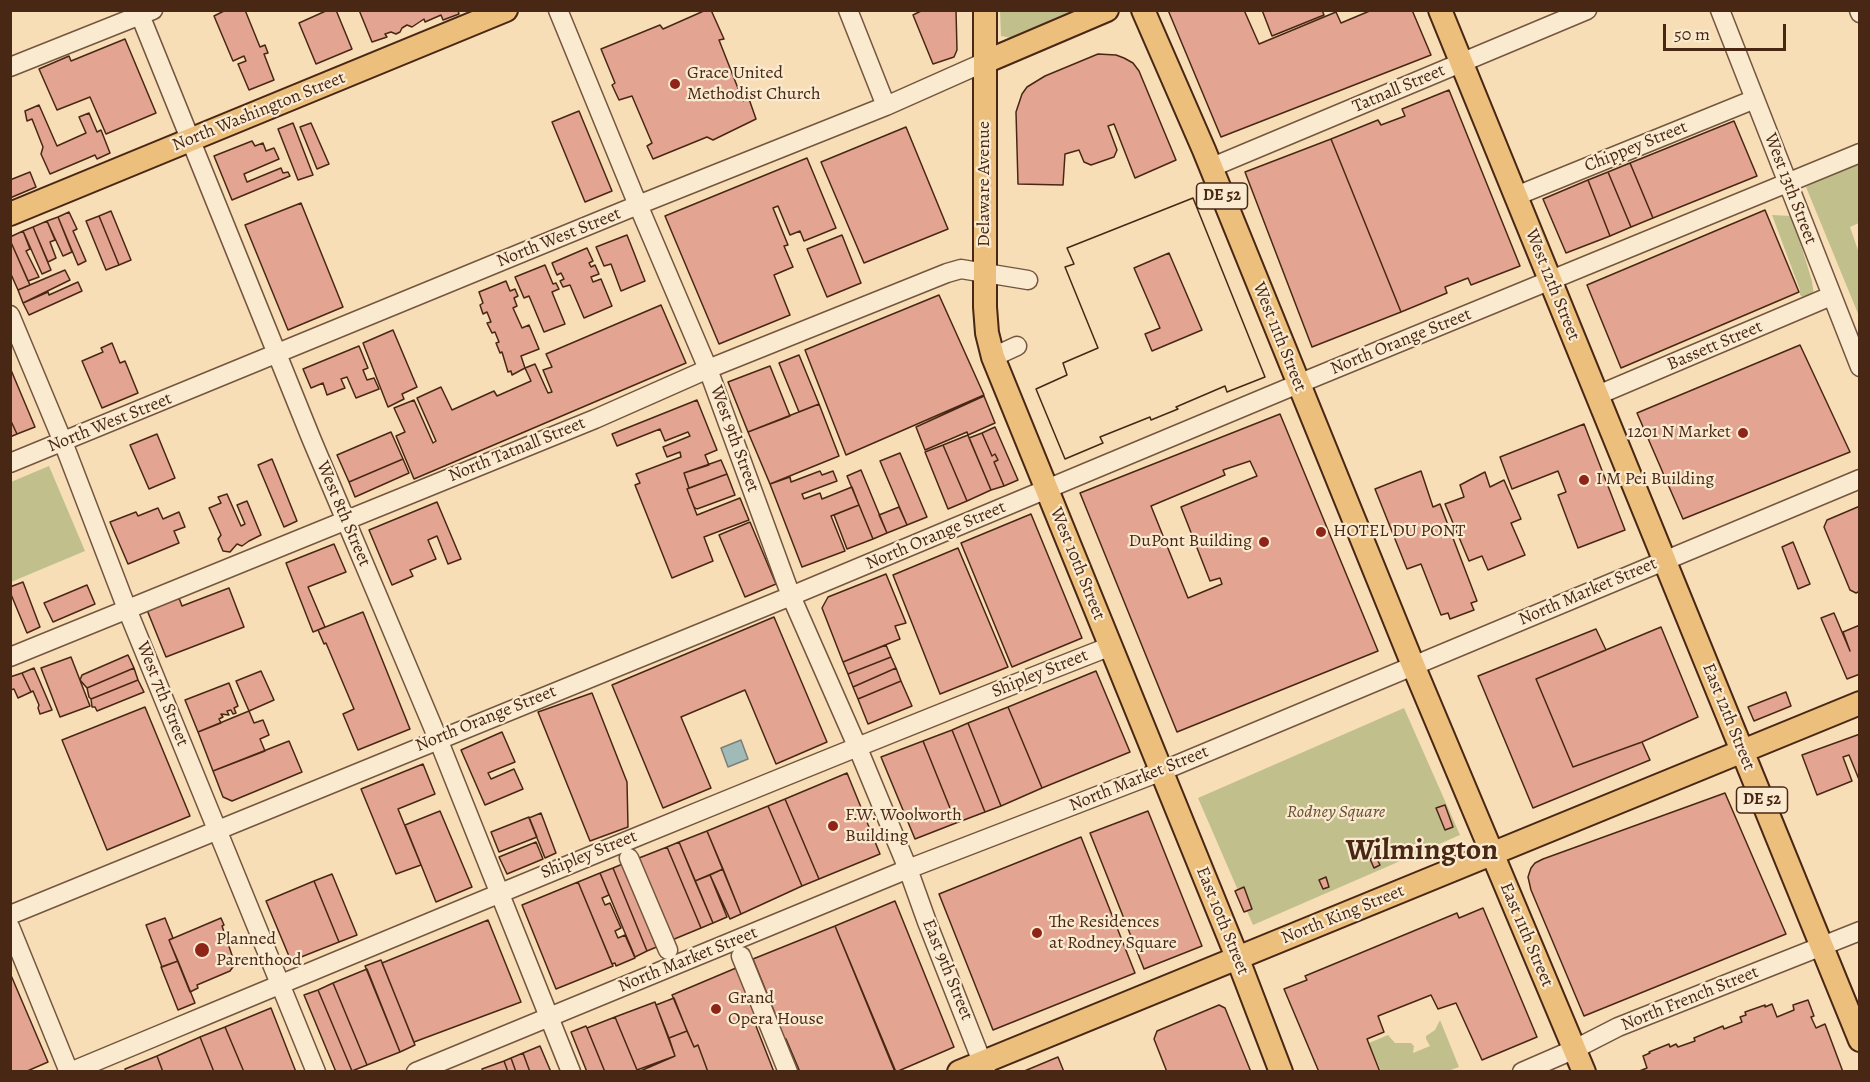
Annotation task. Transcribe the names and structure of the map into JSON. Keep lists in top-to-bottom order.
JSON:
{
  "streets": {
    "main road": [
      "North Washington Street",
      "Delaware Avenue",
      "DE 52",
      "North West Street",
      "West 12th Street",
      "West 11th Street",
      "West 10th Street",
      "East 12th Street",
      "North King Street",
      "East 10th Street",
      "East 11th Street"
    ],
    "street": [
      "Tatnall Street",
      "Chippey Street",
      "West 13th Street",
      "North Orange Street",
      "Bassett Street",
      "West 9th Street",
      "North Tatnall Street",
      "West 8th Street",
      "North Market Street",
      "Shipley Street",
      "West 7th Street",
      "East 9th Street",
      "North French Street"
    ]
  },
  "crossings": [
    ["Tatnall Street", "West 12th Street"],
    ["Tatnall Street", "West 11th Street"],
    ["North Washington Street", "West 8th Street"],
    ["Chippey Street", "West 13th Street"],
    ["Chippey Street", "West 12th Street"],
    ["Delaware Avenue", "North West Street"],
    ["Delaware Avenue", "North Tatnall Street"],
    ["Delaware Avenue", "West 10th Street"],
    ["West 13th Street", "North Orange Street"],
    ["West 13th Street", "Bassett Street"],
    ["North West Street", "West 9th Street"],
    ["North West Street", "West 8th Street"],
    ["North West Street", "West 7th Street"],
    ["West 12th Street", "North Orange Street"],
    ["West 12th Street", "Bassett Street"],
    ["West 12th Street", "North Market Street"],
    ["West 12th Street", "East 12th Street"],
    ["West 11th Street", "North Orange Street"],
    ["West 11th Street", "North Market Street"],
    ["West 11th Street", "East 11th Street"],
    ["North Orange Street", "West 9th Street"],
    ["North Orange Street", "West 8th Street"],
    ["North Orange Street", "West 10th Street"],
    ["North Orange Street", "West 7th Street"],
    ["West 9th Street", "North Tatnall Street"],
    ["West 9th Street", "North Market Street"],
    ["West 9th Street", "Shipley Street"],
    ["West 9th Street", "East 9th Street"],
    ["North Tatnall Street", "West 8th Street"],
    ["North Tatnall Street", "West 7th Street"],
    ["West 8th Street", "North Market Street"],
    ["West 8th Street", "Shipley Street"],
    ["West 10th Street", "North Market Street"],
    ["West 10th Street", "Shipley Street"],
    ["West 10th Street", "East 10th Street"],
    ["North Market Street", "East 12th Street"],
    ["North Market Street", "East 10th Street"],
    ["North Market Street", "East 11th Street"],
    ["North Market Street", "East 9th Street"],
    ["Shipley Street", "West 7th Street"],
    ["East 12th Street", "North King Street"],
    ["East 12th Street", "North French Street"],
    ["North King Street", "East 10th Street"],
    ["North King Street", "East 11th Street"],
    ["North King Street", "East 9th Street"],
    ["East 11th Street", "North French Street"]
  ],
  "districts": ["Wilmington"],
  "parks": ["Rodney Square"],
  "places": [
    "Grace United Methodist Church",
    "1201 N Market",
    "I M Pei Building",
    "HOTEL DU PONT",
    "DuPont Building",
    "F.W. Woolworth Building",
    "The Residences at Rodney Square",
    "Planned Parenthood",
    "Grand Opera House"
  ],
  "scale_bar": "50 m"
}
